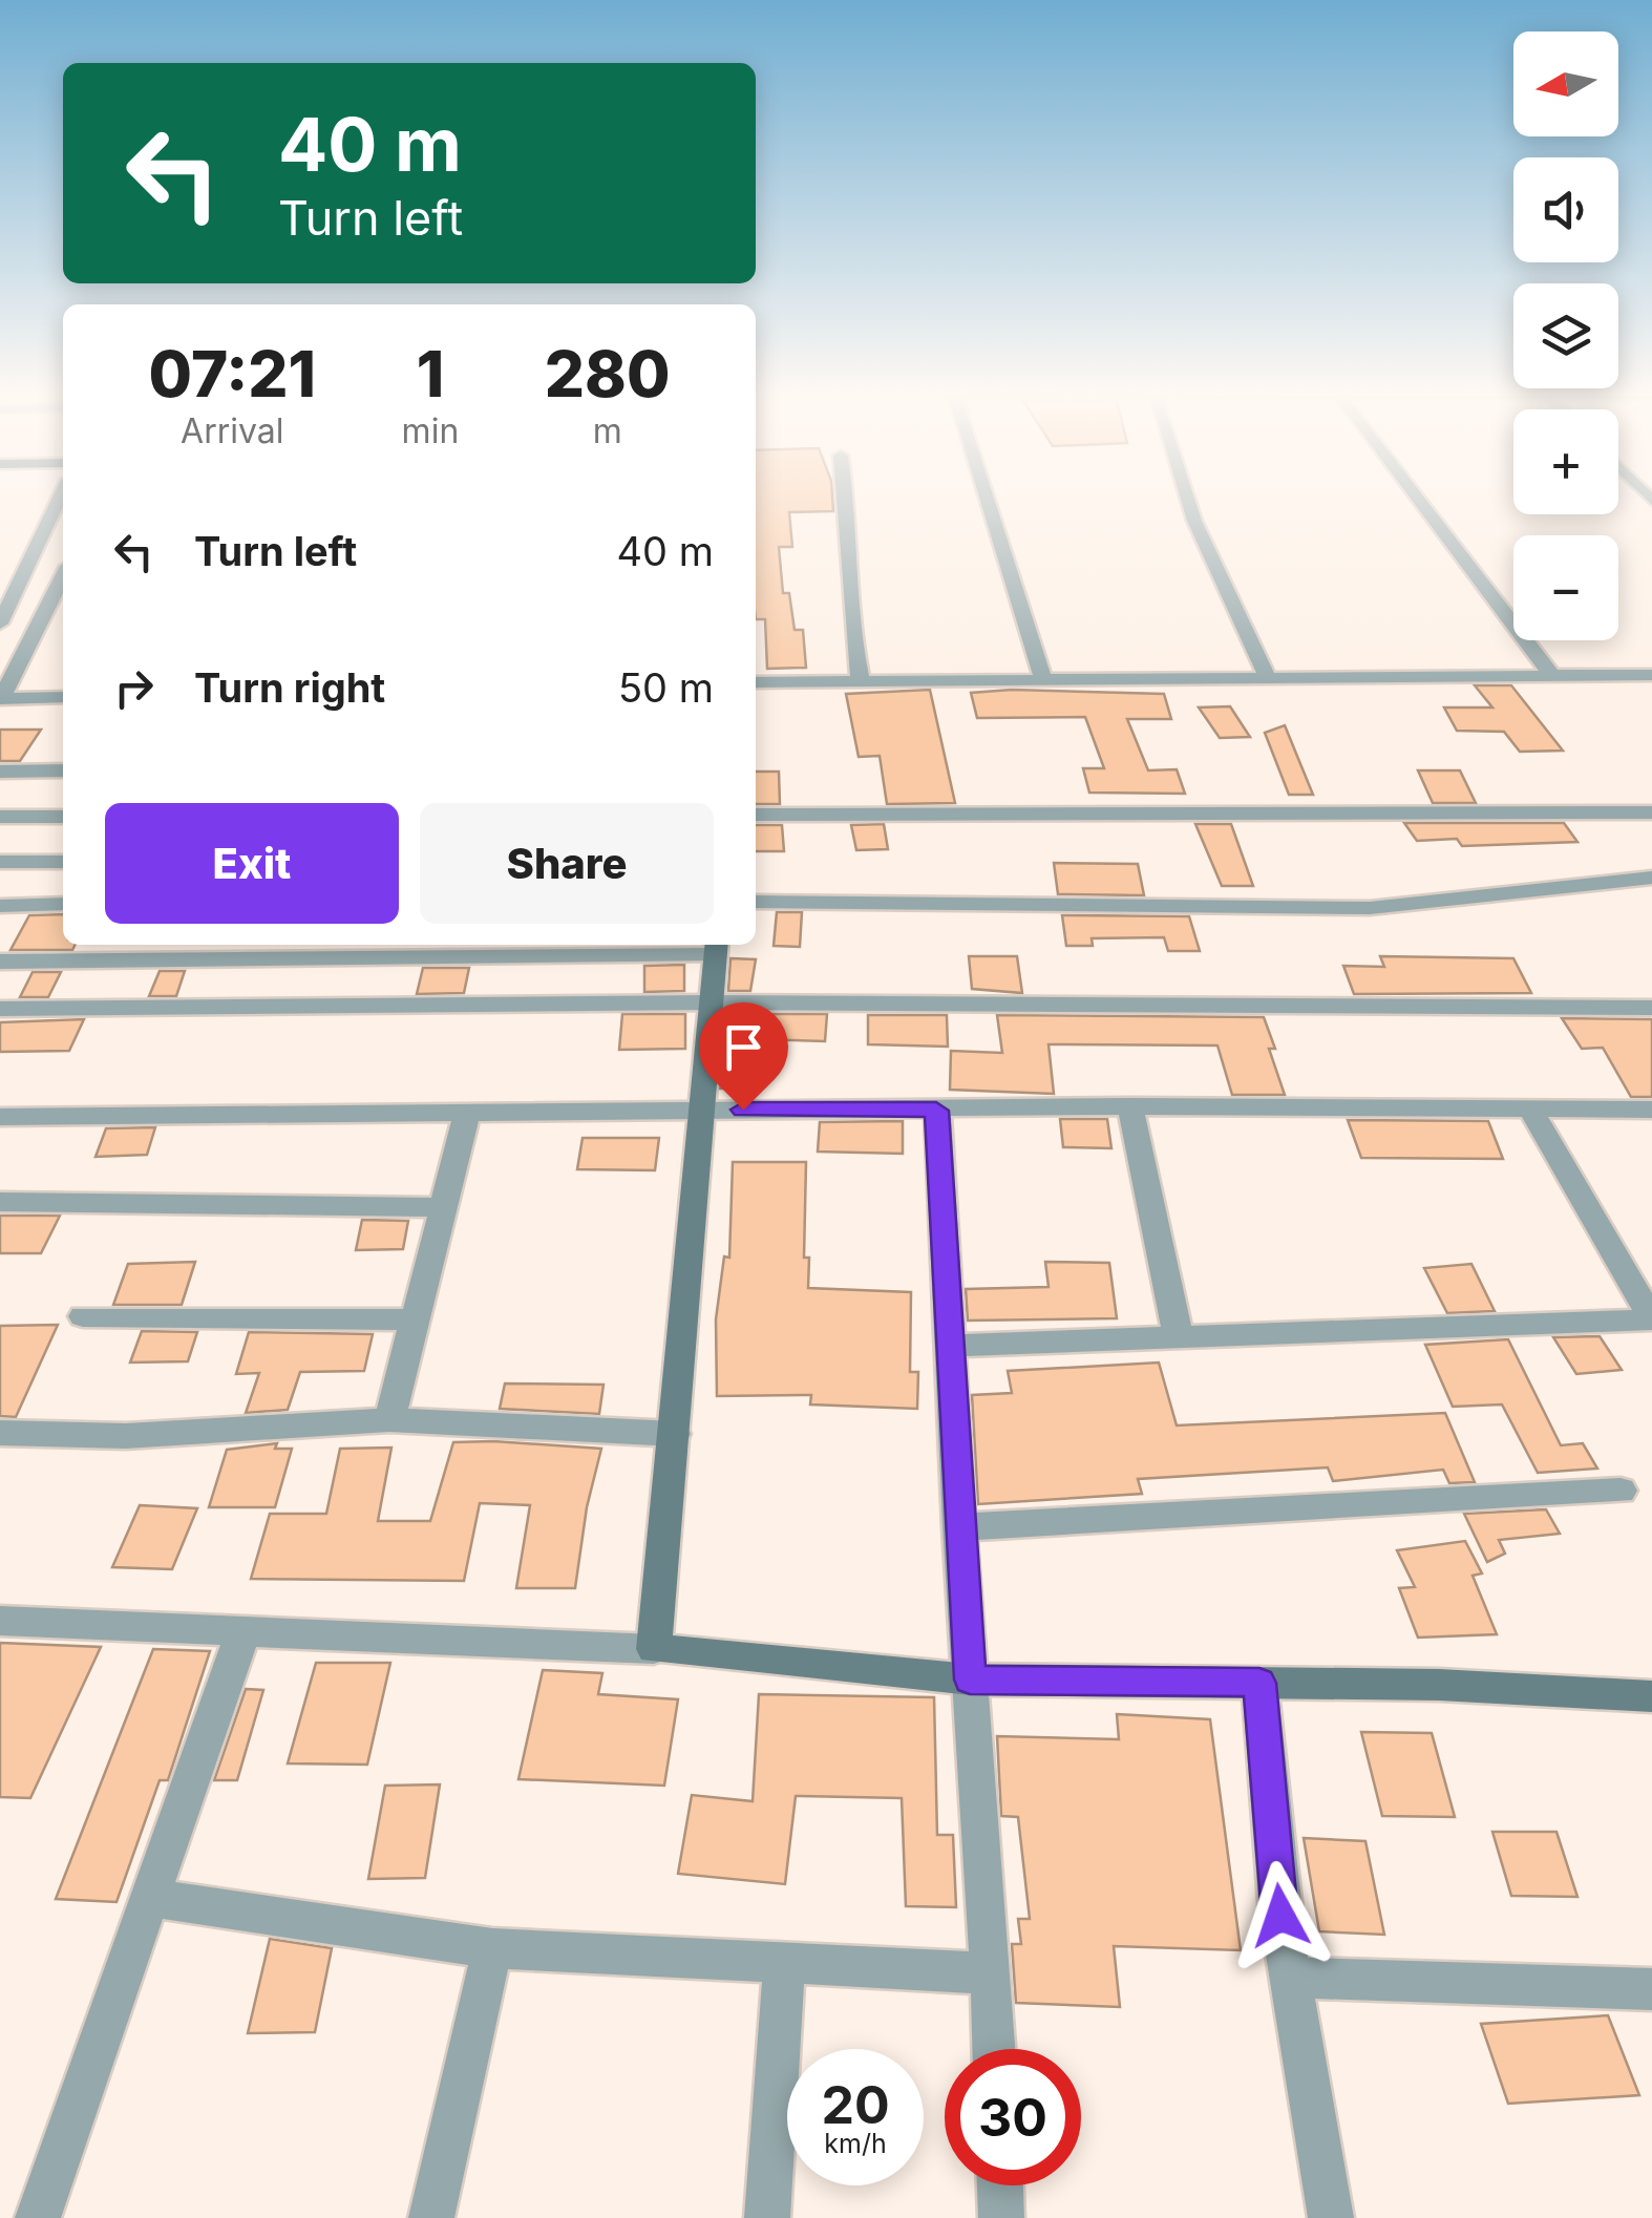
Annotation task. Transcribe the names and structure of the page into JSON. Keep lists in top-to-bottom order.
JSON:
{
  "north": "left",
  "page": {
    "map_buttons": ["+", "−"],
    "turn": ["40 m", "Turn left"],
    "eta": [
      "07:21",
      "Arrival",
      "1",
      "min",
      "280",
      "m"
    ],
    "list": [
      {
        "name": "Turn left",
        "value": "40 m"
      },
      {
        "name": "Turn right",
        "value": "50 m"
      }
    ],
    "buttons": ["Exit", "Share"],
    "speed": "20 km/h",
    "limit": "30"
  }
}
